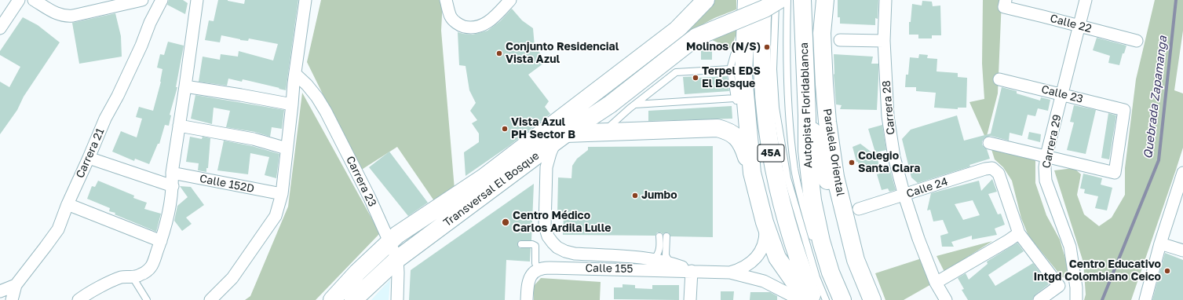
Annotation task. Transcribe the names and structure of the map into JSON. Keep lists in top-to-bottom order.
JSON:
{
  "streets": {
    "main road": [
      "Autopista Floridablanca",
      "Paralela Oriental",
      "45A",
      "Transversal El Bosque"
    ],
    "street": [
      "Calle 22",
      "Calle 23",
      "Carrera 28",
      "Carrera 29",
      "Carrera 21",
      "Carrera 23",
      "Calle 152D",
      "Calle 24",
      "Calle 155"
    ]
  },
  "crossings": [
    ["Calle 22", "Carrera 29"],
    ["Calle 23", "Carrera 29"],
    ["Carrera 28", "Calle 24"],
    ["Carrera 23", "Transversal El Bosque"],
    ["Transversal El Bosque", "Calle 155"]
  ],
  "water": ["Quebrada Zapamanga"],
  "places": [
    "Molinos (N/S)",
    "Conjunto Residencial Vista Azul",
    "Terpel EDS El Bosque",
    "Vista Azul PH Sector B",
    "Colegio Santa Clara",
    "Jumbo",
    "Centro Médico Carlos Ardila Lulle",
    "Centro Educativo Intgd Colombiano Ceico"
  ]
}
